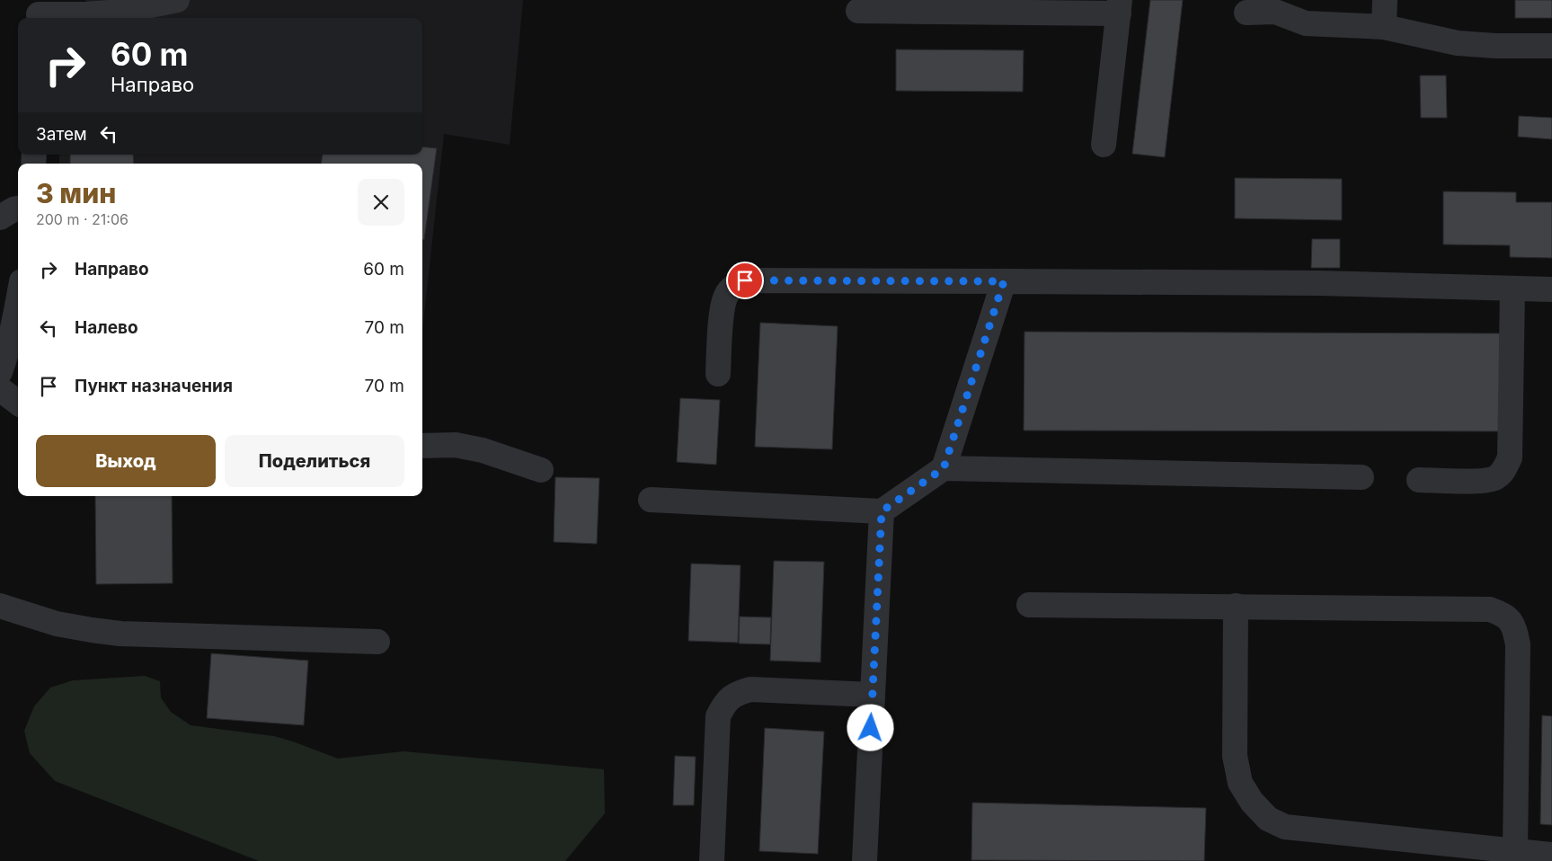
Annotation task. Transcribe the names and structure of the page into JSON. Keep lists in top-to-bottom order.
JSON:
{
  "page": {
    "turn": ["60 m", "Направо"],
    "then": "Затем",
    "heading": ["3 мин", "200 m · 21:06"],
    "list": [
      {
        "name": "Направо",
        "value": "60 m"
      },
      {
        "name": "Налево",
        "value": "70 m"
      },
      {
        "name": "Пункт назначения",
        "value": "70 m"
      }
    ],
    "buttons": ["Выход", "Поделиться"]
  }
}
